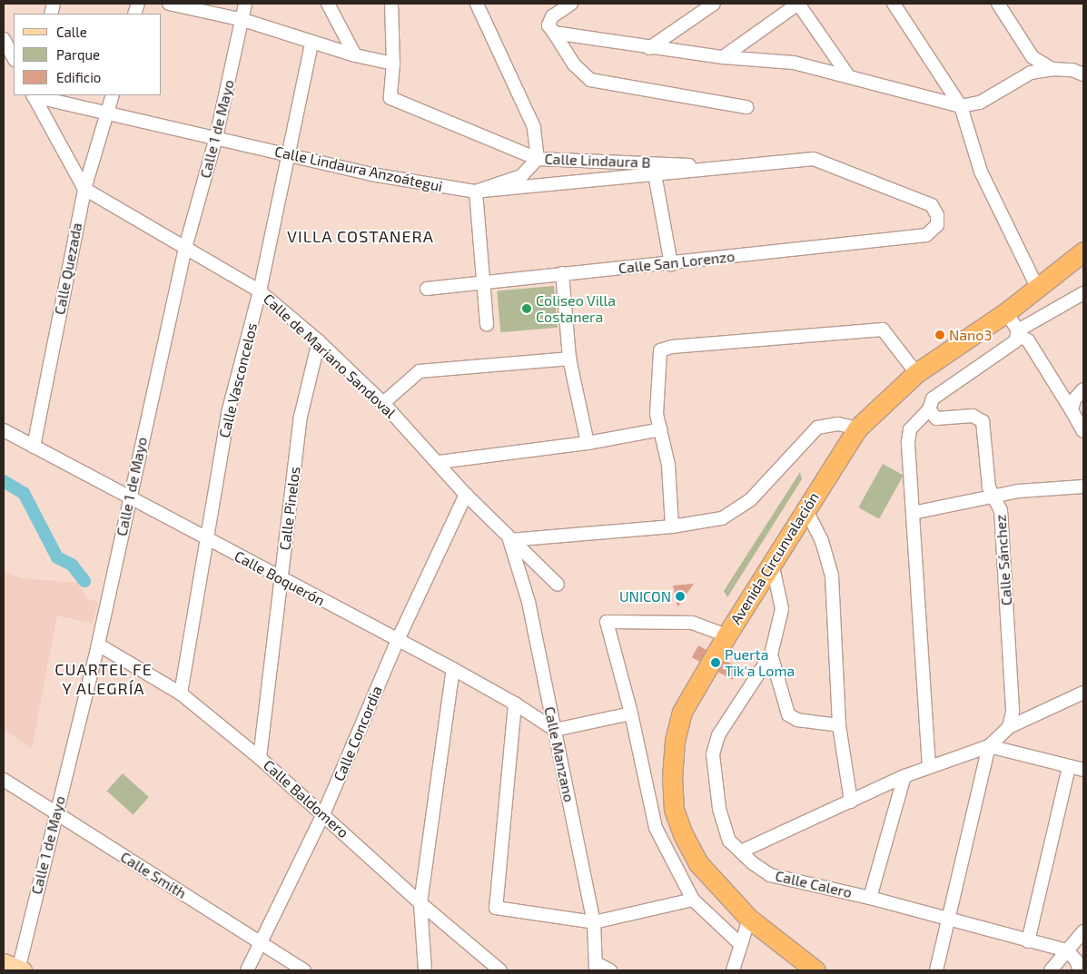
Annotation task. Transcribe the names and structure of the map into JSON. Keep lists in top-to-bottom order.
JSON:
{
  "streets": {
    "highway": ["Avenida Circunvalación"],
    "street": [
      "Calle 1 de Mayo",
      "Calle Lindaura B",
      "Calle Lindaura Anzoátegui",
      "Calle San Lorenzo",
      "Calle Quezada",
      "Calle de Mariano Sandoval",
      "Calle Vasconcelos",
      "Calle Pinelos",
      "Calle Sánchez",
      "Calle Boquerón",
      "Calle Concordia",
      "Calle Manzano",
      "Calle Baldomero",
      "Calle Smith",
      "Calle Calero"
    ]
  },
  "crossings": [
    ["Calle 1 de Mayo", "Calle Lindaura Anzoátegui"],
    ["Calle 1 de Mayo", "Calle de Mariano Sandoval"],
    ["Calle 1 de Mayo", "Calle Boquerón"],
    ["Calle 1 de Mayo", "Calle Baldomero"],
    ["Calle 1 de Mayo", "Calle Smith"],
    ["Calle Lindaura B", "Calle Lindaura Anzoátegui"],
    ["Calle Lindaura B", "Calle San Lorenzo"],
    ["Calle Lindaura Anzoátegui", "Calle Quezada"],
    ["Calle Lindaura Anzoátegui", "Calle Vasconcelos"],
    ["Calle Quezada", "Calle de Mariano Sandoval"],
    ["Calle Quezada", "Calle Boquerón"],
    ["Calle de Mariano Sandoval", "Calle Vasconcelos"],
    ["Calle de Mariano Sandoval", "Calle Pinelos"],
    ["Calle de Mariano Sandoval", "Calle Concordia"],
    ["Calle de Mariano Sandoval", "Calle Manzano"],
    ["Calle Vasconcelos", "Calle Boquerón"],
    ["Calle Vasconcelos", "Calle Baldomero"],
    ["Calle Pinelos", "Calle Boquerón"],
    ["Calle Pinelos", "Calle Baldomero"],
    ["Avenida Circunvalación", "Calle Calero"],
    ["Calle Boquerón", "Calle Concordia"],
    ["Calle Boquerón", "Calle Manzano"],
    ["Calle Concordia", "Calle Baldomero"],
    ["Calle Concordia", "Calle Smith"]
  ],
  "districts": ["VILLA COSTANERA", "CUARTEL FE Y ALEGRÍA"],
  "places": [
    "Coliseo Villa Costanera",
    "Nano3",
    "UNICON",
    "Puerta Tik'a Loma"
  ],
  "legend": ["Calle", "Parque", "Edificio"]
}
